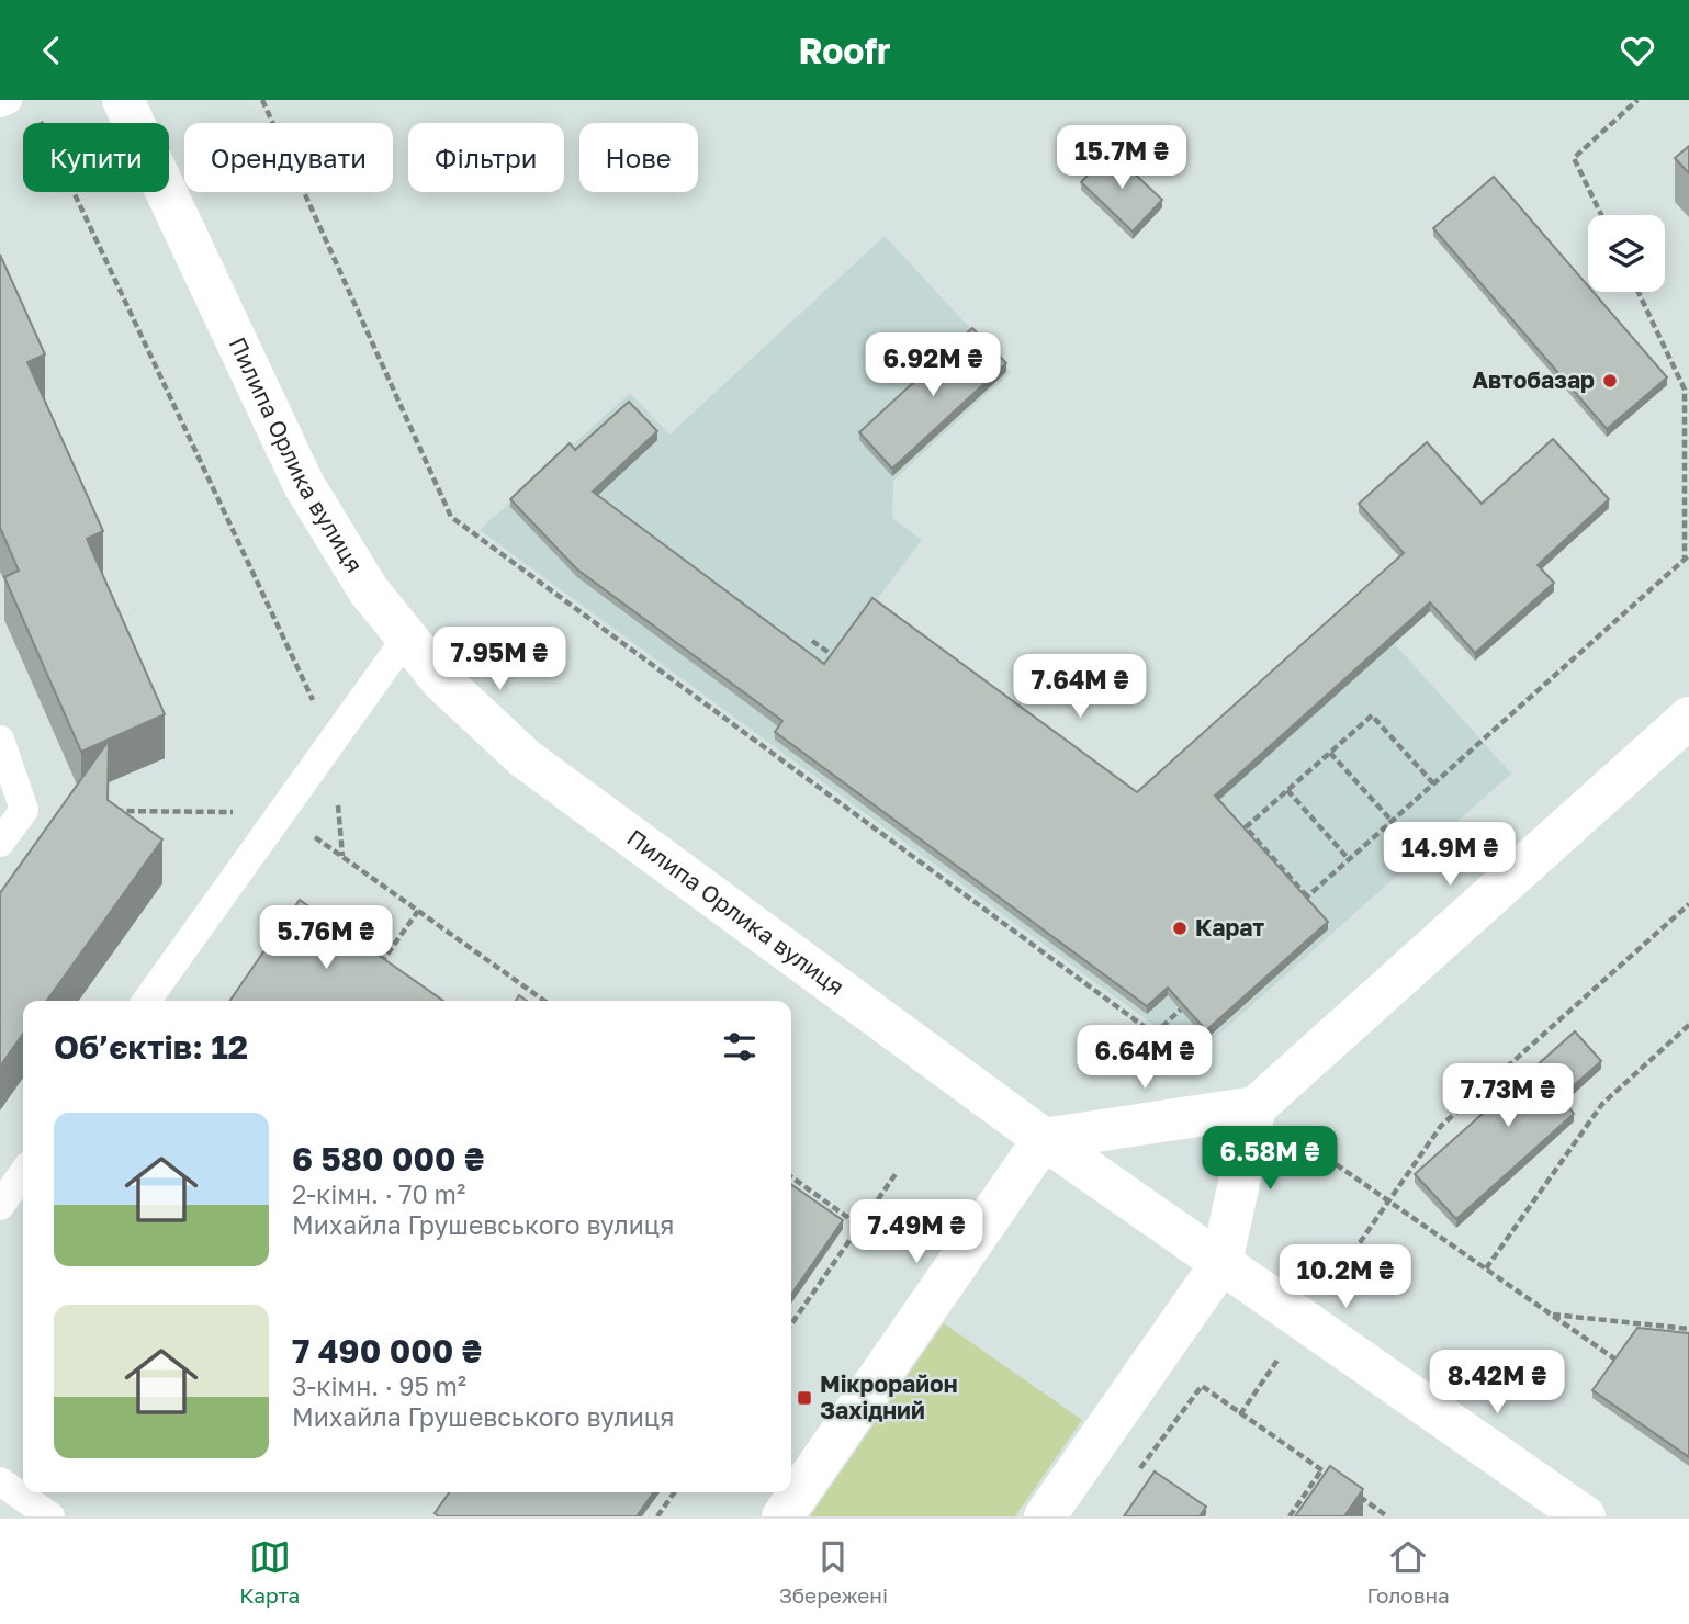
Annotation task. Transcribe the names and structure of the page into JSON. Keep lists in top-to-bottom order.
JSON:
{
  "streets": {
    "street": ["Пилипа Орлика вулиця"]
  },
  "places": {
    "other": ["Автобазар", "Карат"],
    "transit": ["Мікрорайон Західний"]
  },
  "page": {
    "header": "Roofr",
    "chip": [
      "Купити",
      "Орендувати",
      "Фільтри",
      "Нове"
    ],
    "price": [
      "15.7M ₴",
      "6.92M ₴",
      "7.95M ₴",
      "7.64M ₴",
      "14.9M ₴",
      "5.76M ₴",
      "6.64M ₴",
      "7.73M ₴",
      "6.58M ₴",
      "7.49M ₴",
      "10.2M ₴",
      "8.42M ₴"
    ],
    "heading": "Об’єктів: 12",
    "list": [
      {
        "name": "6 580 000 ₴",
        "note": "2-кімн. · 70 m² · Михайла Грушевського вулиця"
      },
      {
        "name": "7 490 000 ₴",
        "note": "3-кімн. · 95 m² · Михайла Грушевського вулиця"
      }
    ],
    "tabs": ["Карта", "Збережені", "Головна"]
  }
}
